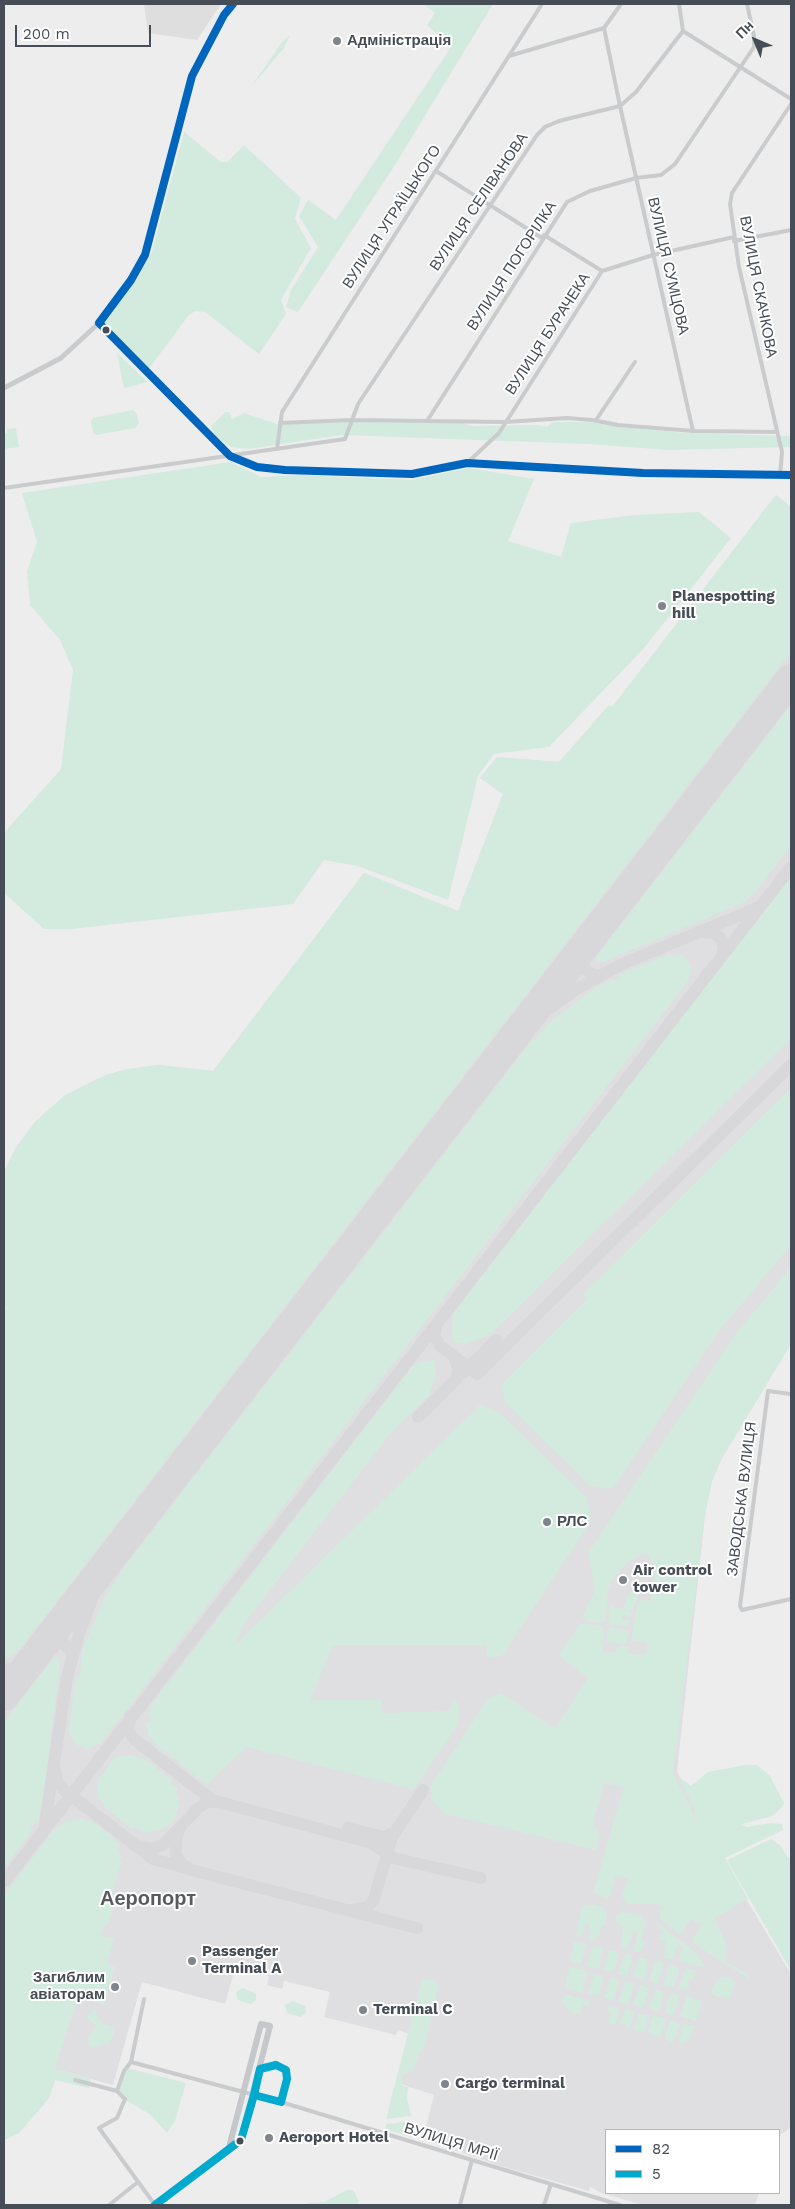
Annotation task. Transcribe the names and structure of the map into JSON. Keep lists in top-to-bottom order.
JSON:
{
  "streets": {
    "street": [
      "ВУЛИЦЯ СЕЛІВАНОВА",
      "ВУЛИЦЯ УГРАЇЦЬКОГО",
      "ВУЛИЦЯ ПОГОРІЛКА",
      "ВУЛИЦЯ СУМЦОВА",
      "ВУЛИЦЯ СКАЧКОВА",
      "ВУЛИЦЯ БУРАЧЕКА",
      "ЗАВОДСЬКА ВУЛИЦЯ",
      "ВУЛИЦЯ МРІЇ"
    ]
  },
  "crossings": [
    ["ВУЛИЦЯ СЕЛІВАНОВА", "ВУЛИЦЯ УГРАЇЦЬКОГО"],
    ["ВУЛИЦЯ СЕЛІВАНОВА", "ВУЛИЦЯ СУМЦОВА"],
    ["ВУЛИЦЯ ПОГОРІЛКА", "ВУЛИЦЯ СУМЦОВА"],
    ["ВУЛИЦЯ СУМЦОВА", "ВУЛИЦЯ БУРАЧЕКА"],
    ["ВУЛИЦЯ СКАЧКОВА", "ВУЛИЦЯ БУРАЧЕКА"]
  ],
  "districts": ["Аеропорт"],
  "places": [
    "Адміністрація",
    "Planespotting hill",
    "РЛС",
    "Air control tower",
    "Passenger Terminal A",
    "Загиблим авіаторам",
    "Terminal C",
    "Cargo terminal",
    "Aeroport Hotel"
  ],
  "lines": ["transit line 82", "transit line 5"],
  "legend": ["82", "5"],
  "scale_bar": "200 m",
  "north": "top left"
}
